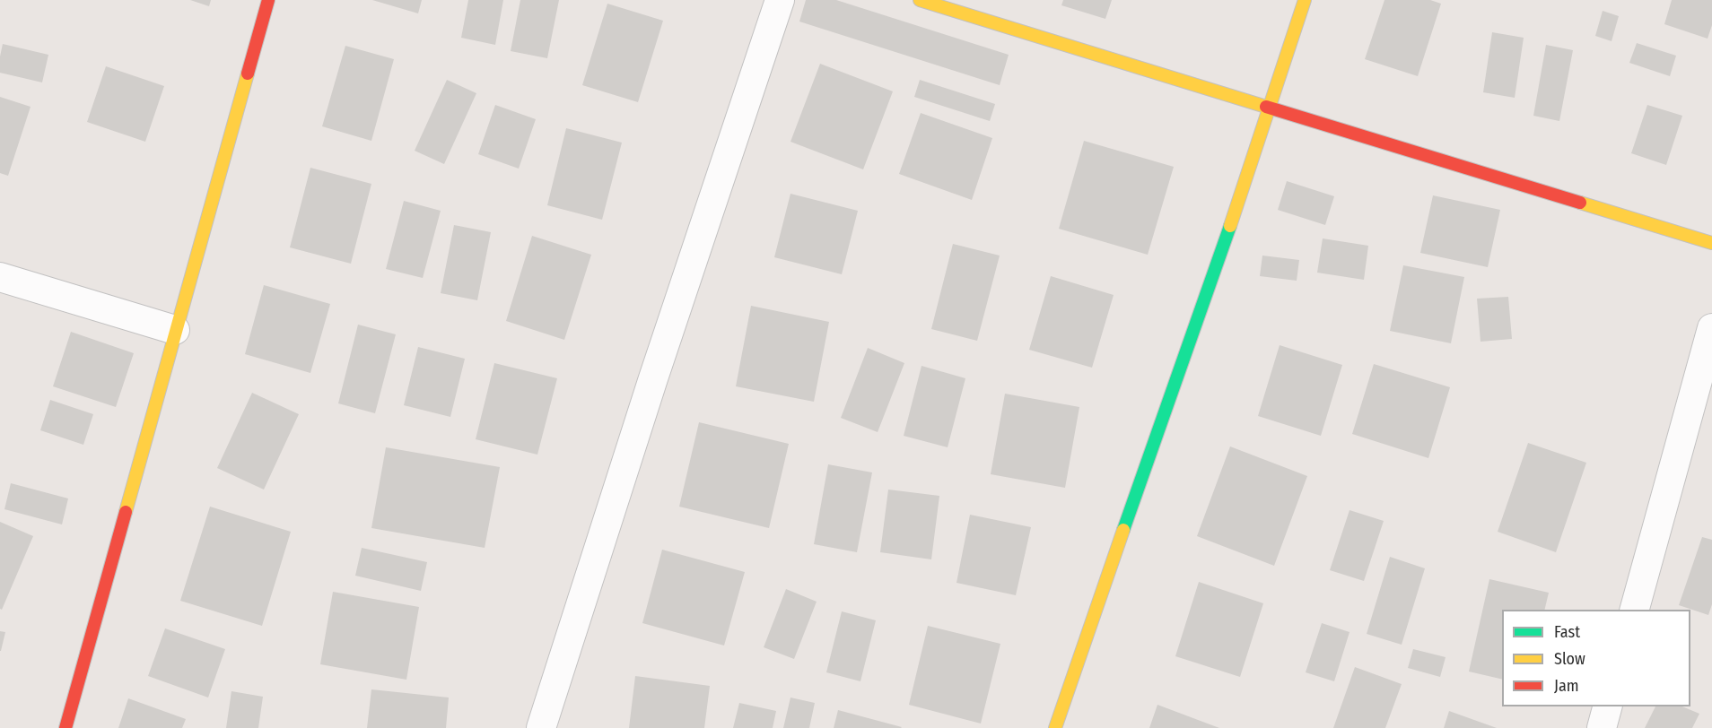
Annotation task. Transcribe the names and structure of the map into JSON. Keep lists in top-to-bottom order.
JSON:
{
  "legend": ["Fast", "Slow", "Jam"]
}
